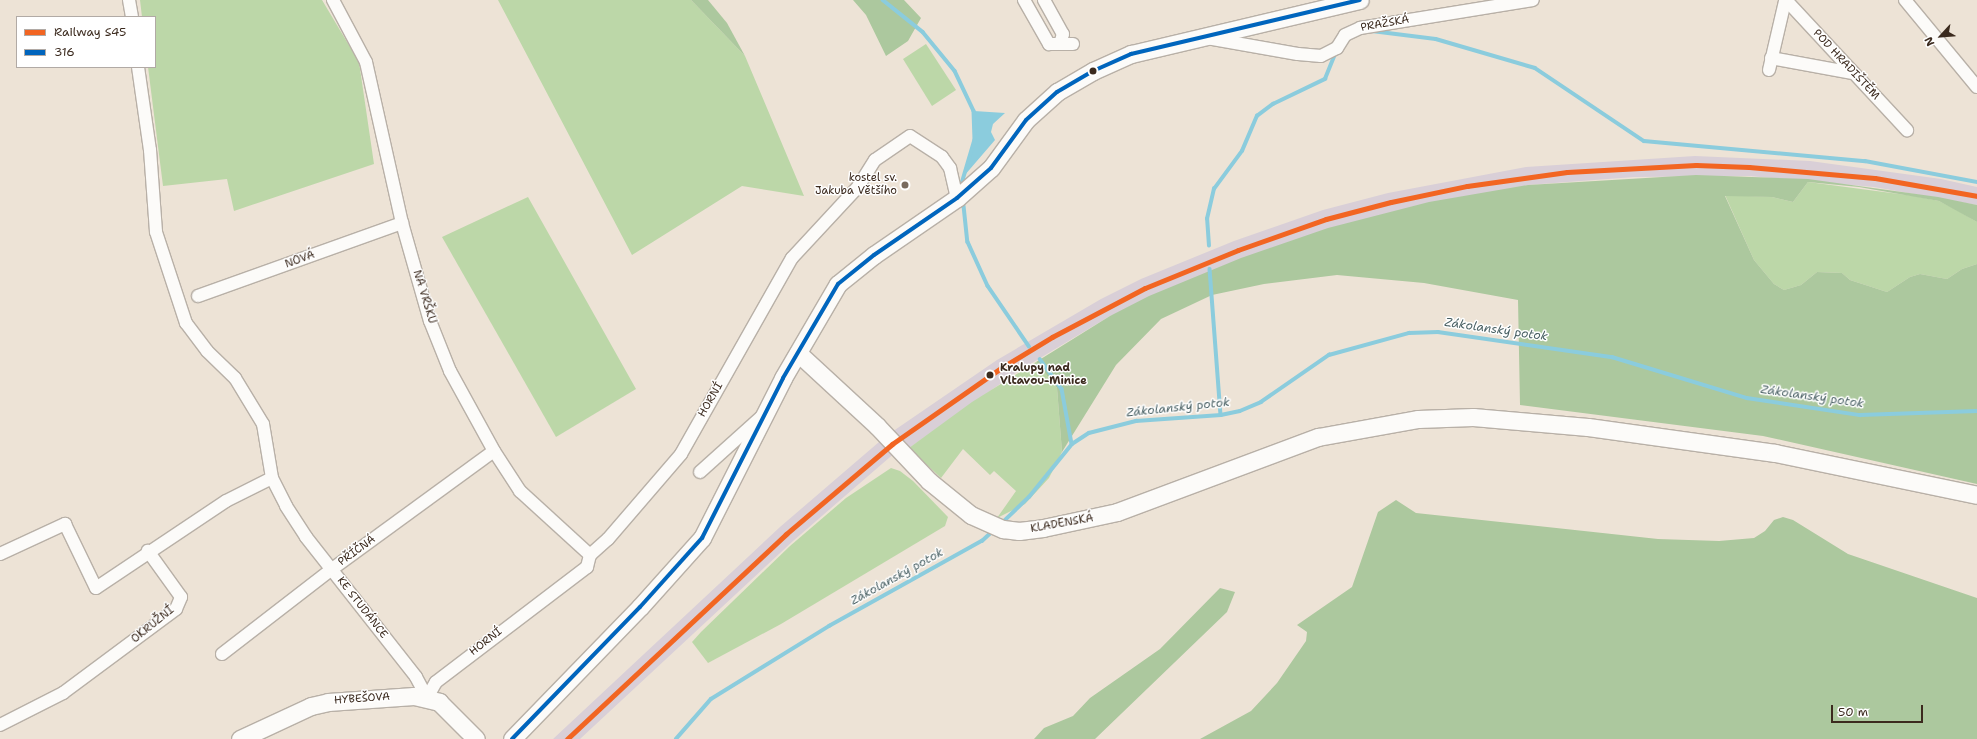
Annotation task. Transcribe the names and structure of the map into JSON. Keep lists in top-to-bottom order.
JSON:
{
  "streets": {
    "main road": ["PRAŽSKÁ", "KLADENSKÁ", "HYBEŠOVA"],
    "street": [
      "POD HRADIŠTĚM",
      "NOVÁ",
      "NA VRŠKU",
      "HORNÍ",
      "PŘÍČNÁ",
      "KE STUDÁNCE",
      "OKRUŽNÍ"
    ]
  },
  "crossings": [
    ["PRAŽSKÁ", "HORNÍ"],
    ["PRAŽSKÁ", "KLADENSKÁ"],
    ["NOVÁ", "NA VRŠKU"],
    ["NA VRŠKU", "HORNÍ"],
    ["NA VRŠKU", "PŘÍČNÁ"],
    ["HORNÍ", "KE STUDÁNCE"],
    ["HORNÍ", "HYBEŠOVA"],
    ["PŘÍČNÁ", "KE STUDÁNCE"],
    ["KE STUDÁNCE", "HYBEŠOVA"]
  ],
  "water": ["Zákolanský potok"],
  "places": ["kostel sv. Jakuba Většího", "Kralupy nad Vltavou-Minice"],
  "lines": ["transit line 316", "rail line S45"],
  "legend": ["Railway S45", "316"],
  "scale_bar": "50 m",
  "north": "bottom left"
}
